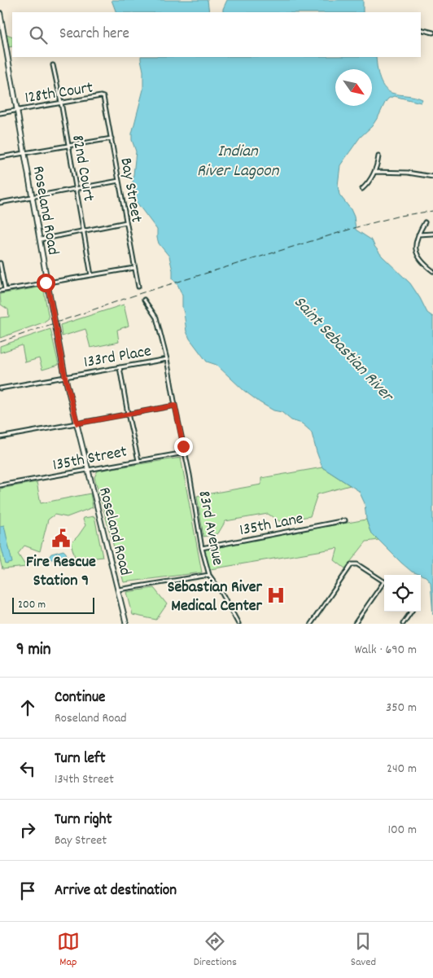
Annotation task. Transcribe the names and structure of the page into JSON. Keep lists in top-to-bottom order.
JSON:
{
  "streets": {
    "main road": ["Roseland Road"],
    "street": [
      "128th Court",
      "82nd Court",
      "Bay Street",
      "133rd Place",
      "135th Street",
      "135th Lane",
      "83rd Avenue"
    ]
  },
  "crossings": [
    ["128th Court", "82nd Court"],
    ["128th Court", "Bay Street"],
    ["128th Court", "Roseland Road"],
    ["Roseland Road", "133rd Place"],
    ["Roseland Road", "135th Street"],
    ["135th Street", "83rd Avenue"],
    ["135th Lane", "83rd Avenue"]
  ],
  "water": ["Indian River Lagoon", "Saint Sebastian River"],
  "places": {
    "public building": ["Fire Rescue Station 9"],
    "hospital": ["Sebastian River Medical Center"]
  },
  "scale_bar": "200 m",
  "north": "bottom right",
  "page": {
    "search": "Search here",
    "scale": "200 m",
    "heading": ["9 min", "Walk · 690 m"],
    "list": [
      ["Continue", "Roseland Road", "350 m"],
      ["Turn left", "134th Street", "240 m"],
      ["Turn right", "Bay Street", "100 m"],
      "Arrive at destination"
    ],
    "nav": ["Map", "Directions", "Saved"]
  }
}
